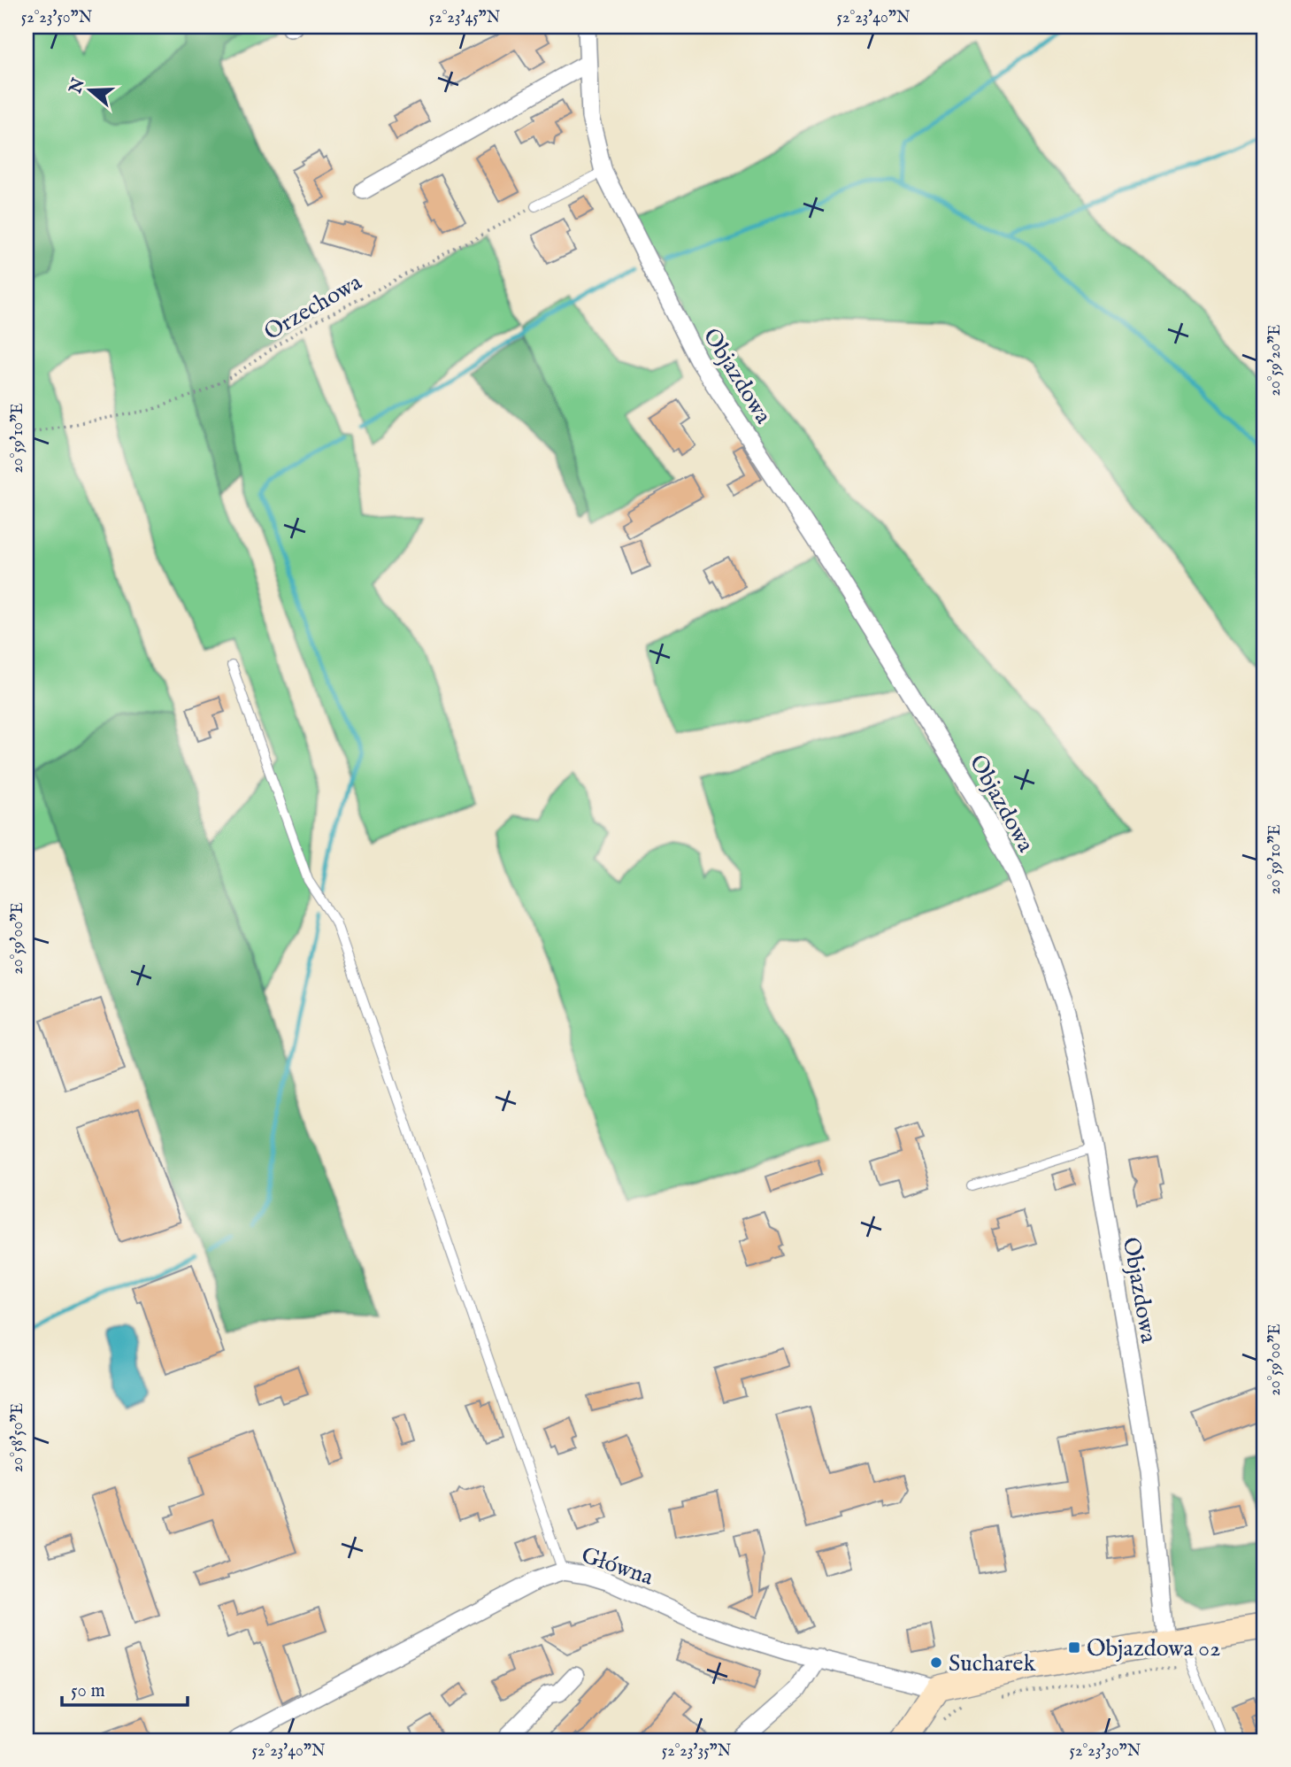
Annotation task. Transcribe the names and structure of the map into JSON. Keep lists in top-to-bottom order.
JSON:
{
  "streets": {
    "street": ["Objazdowa", "Główna"],
    "path": ["Orzechowa"]
  },
  "places": {
    "transit": ["Objazdowa 02"],
    "other": ["Sucharek"]
  },
  "scale_bar": "50 m",
  "north": "left",
  "coordinates": [
    "52°23'50\"N",
    "52°23'45\"N",
    "52°23'40\"N",
    "20°59'20\"E",
    "20°59'10\"E",
    "20°59'00\"E",
    "20°58'50\"E",
    "52°23'35\"N",
    "52°23'30\"N"
  ]
}
